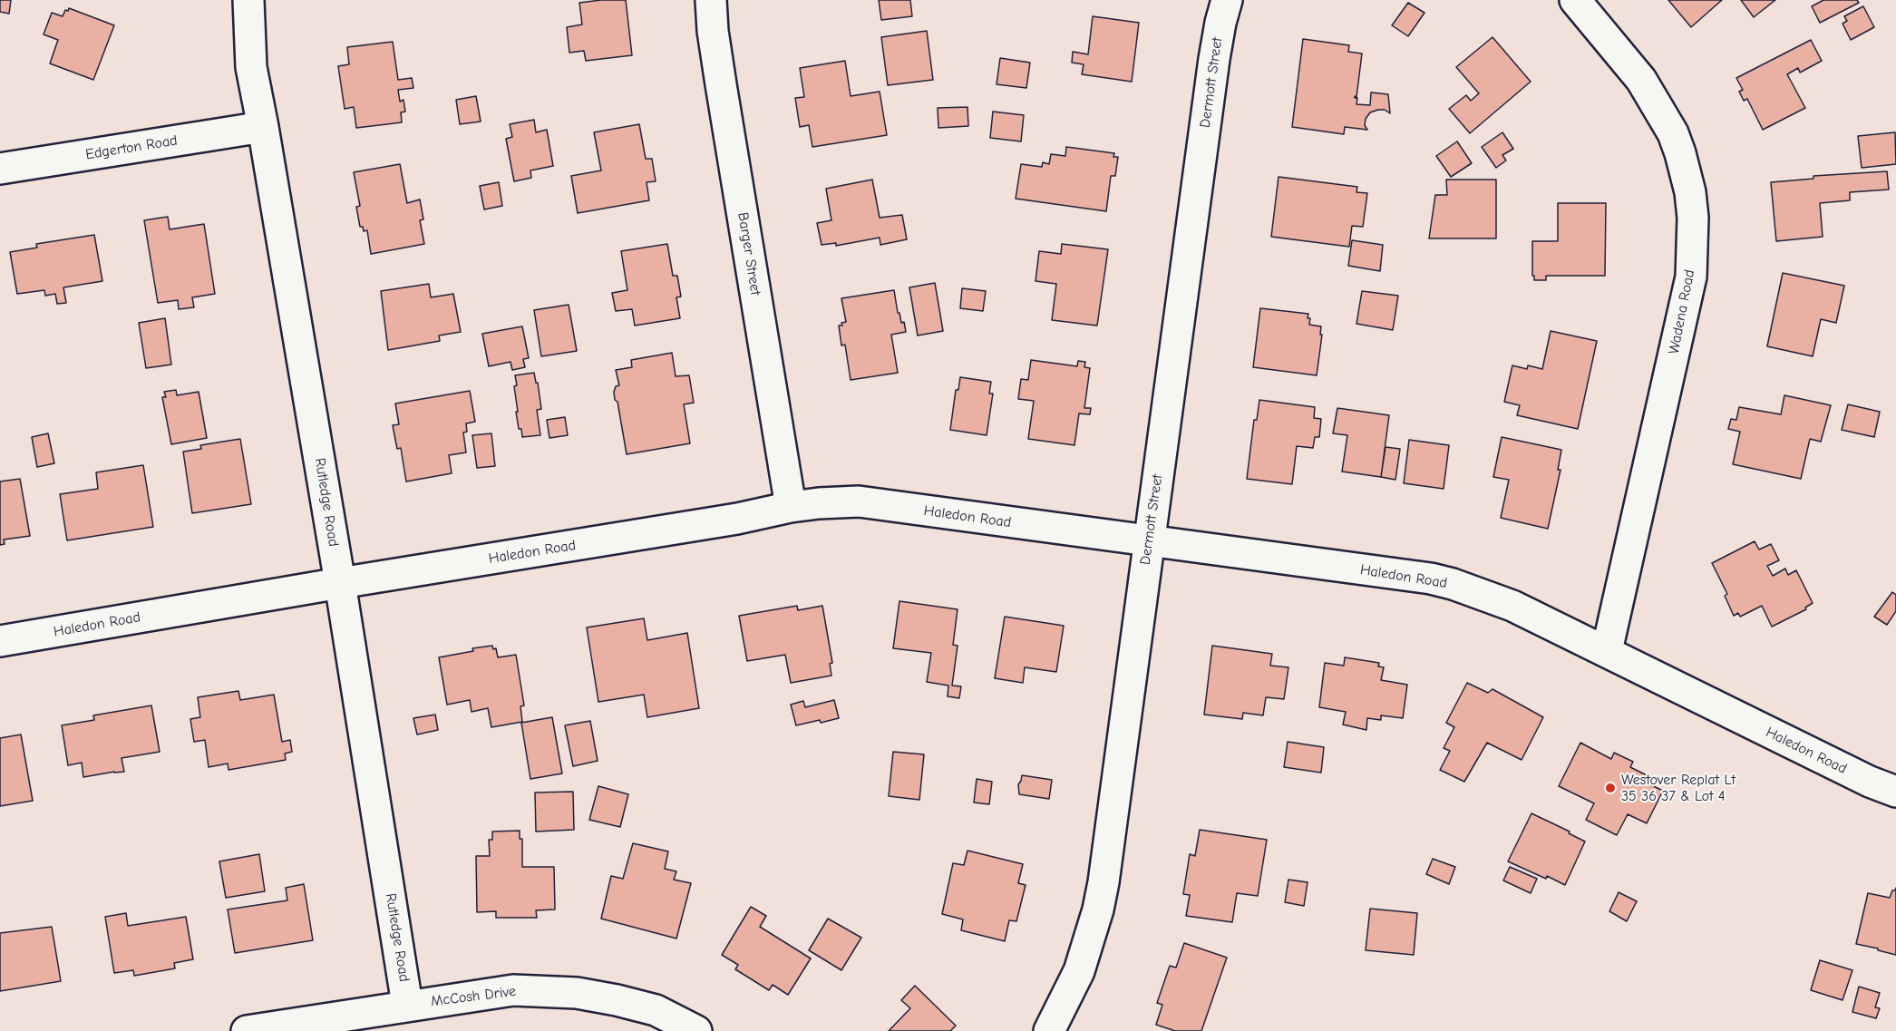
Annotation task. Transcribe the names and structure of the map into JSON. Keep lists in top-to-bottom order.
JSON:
{
  "streets": {
    "street": [
      "Dermott Street",
      "Edgerton Road",
      "Barger Street",
      "Wadena Road",
      "Rutledge Road",
      "Haledon Road",
      "McCosh Drive"
    ]
  },
  "crossings": [
    ["Dermott Street", "Haledon Road"],
    ["Edgerton Road", "Rutledge Road"],
    ["Barger Street", "Haledon Road"],
    ["Wadena Road", "Haledon Road"],
    ["Rutledge Road", "Haledon Road"],
    ["Rutledge Road", "McCosh Drive"]
  ],
  "places": ["Westover Replat Lt 35 36 37 & Lot 4"]
}
